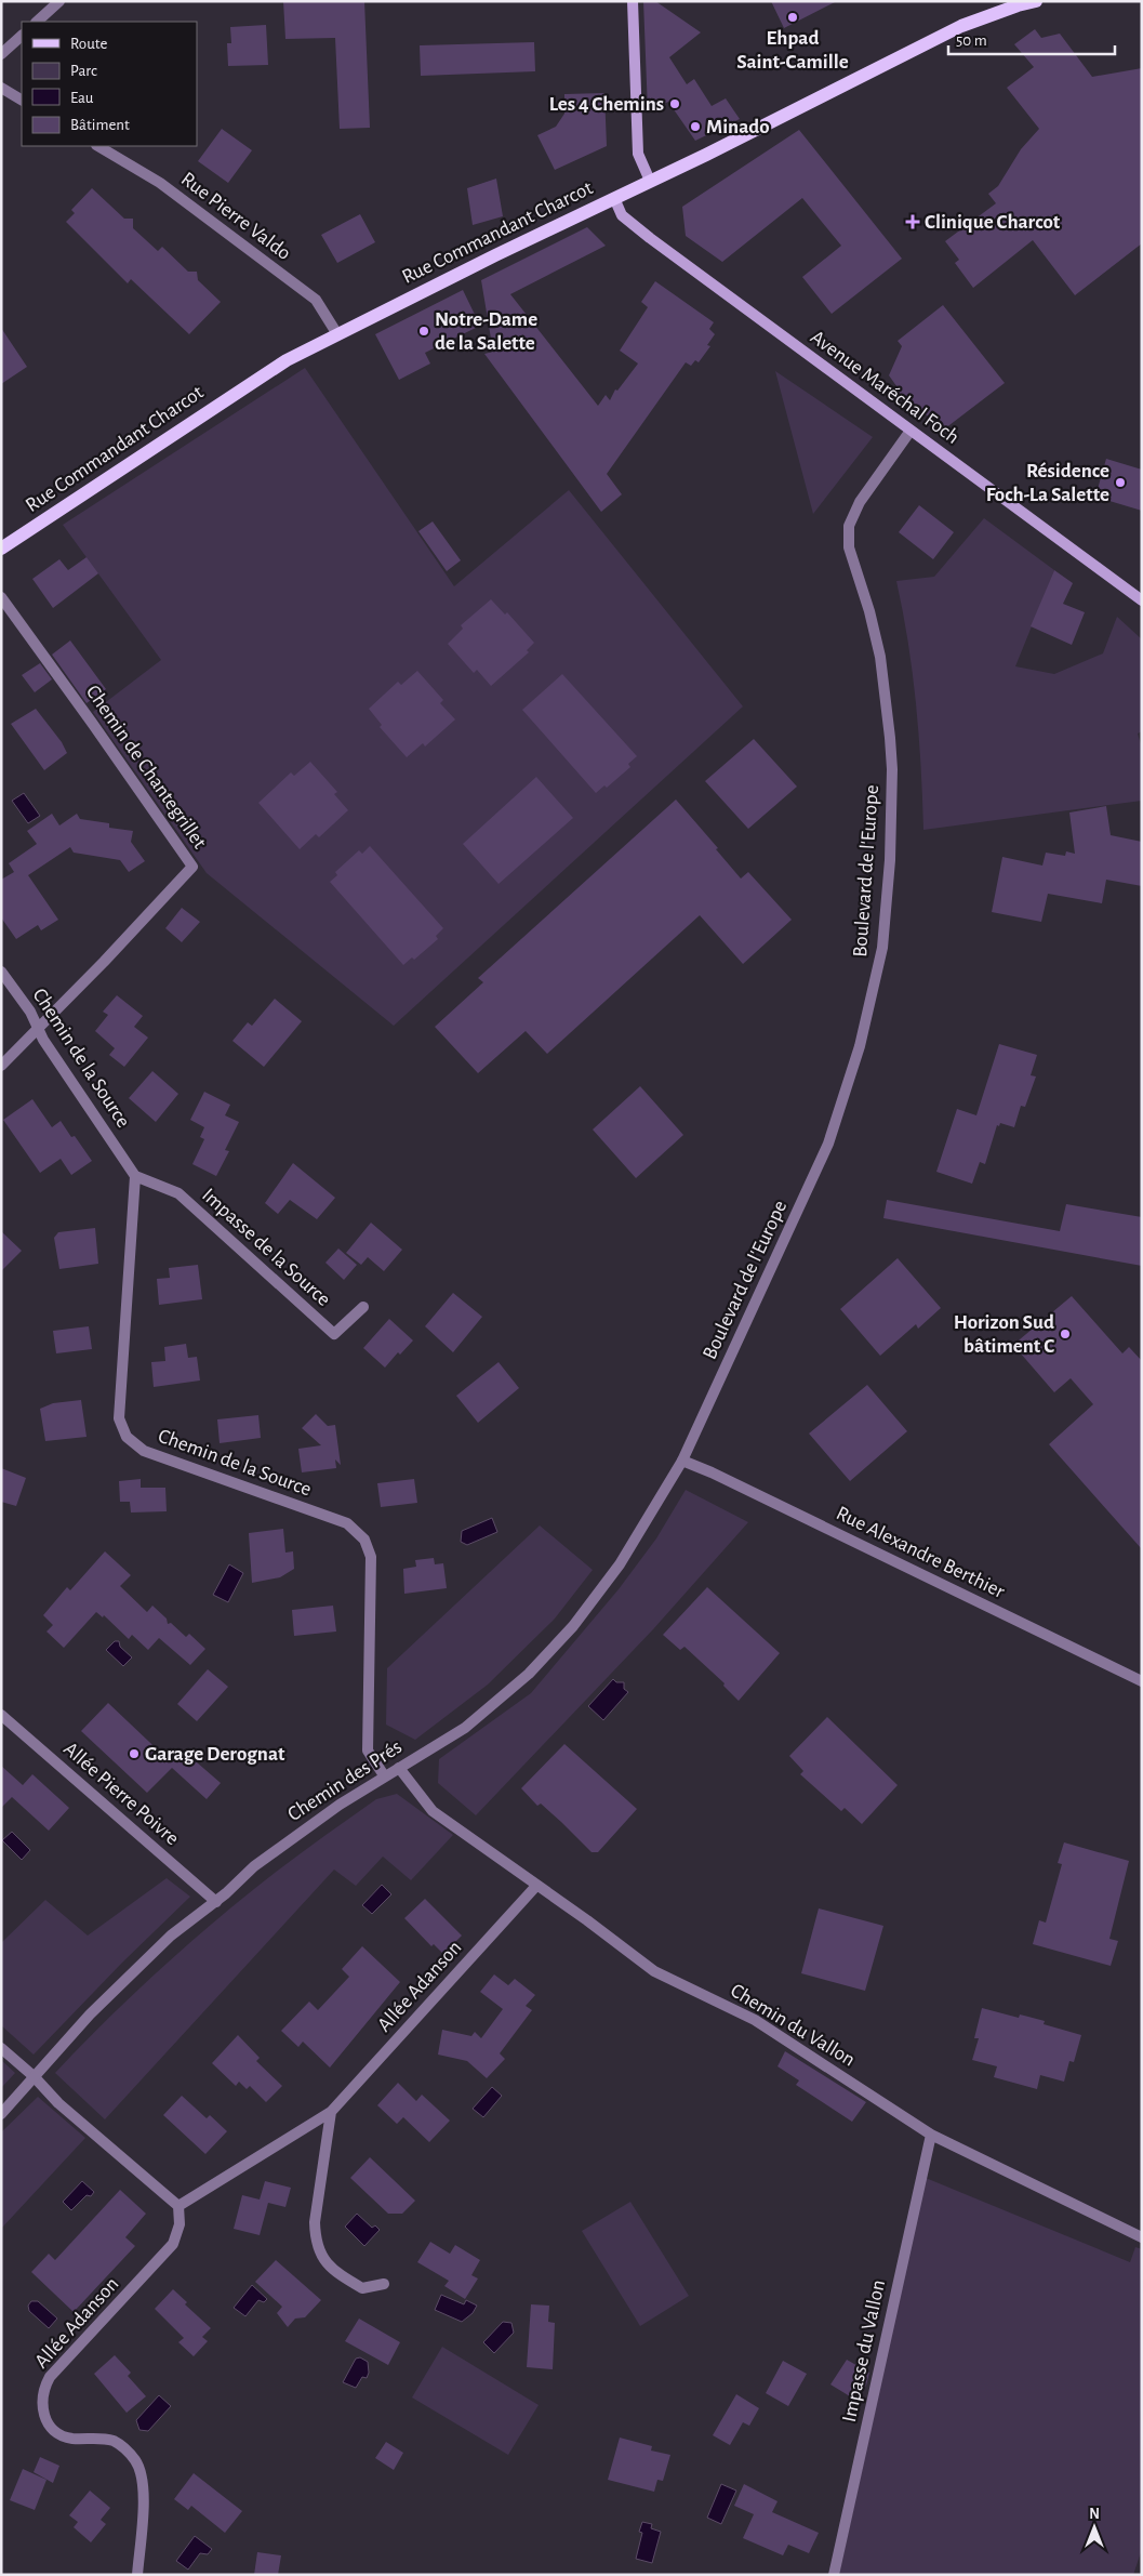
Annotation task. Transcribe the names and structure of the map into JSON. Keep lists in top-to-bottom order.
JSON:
{
  "streets": {
    "main road": ["Rue Commandant Charcot", "Avenue Maréchal Foch"],
    "street": [
      "Rue Pierre Valdo",
      "Chemin de Chantegrillet",
      "Boulevard de l'Europe",
      "Chemin de la Source",
      "Impasse de la Source",
      "Rue Alexandre Berthier",
      "Chemin des Prés",
      "Allée Pierre Poivre",
      "Allée Adanson",
      "Chemin du Vallon",
      "Impasse du Vallon"
    ]
  },
  "crossings": [
    ["Rue Pierre Valdo", "Rue Commandant Charcot"],
    ["Rue Commandant Charcot", "Avenue Maréchal Foch"],
    ["Avenue Maréchal Foch", "Boulevard de l'Europe"],
    ["Chemin de Chantegrillet", "Chemin de la Source"],
    ["Boulevard de l'Europe", "Rue Alexandre Berthier"],
    ["Boulevard de l'Europe", "Chemin des Prés"],
    ["Chemin de la Source", "Impasse de la Source"],
    ["Chemin de la Source", "Chemin des Prés"],
    ["Rue Alexandre Berthier", "Chemin des Prés"],
    ["Chemin des Prés", "Allée Pierre Poivre"],
    ["Chemin des Prés", "Chemin du Vallon"],
    ["Allée Adanson", "Chemin du Vallon"],
    ["Chemin du Vallon", "Impasse du Vallon"]
  ],
  "places": {
    "other": [
      "Ehpad Saint-Camille",
      "Les 4 Chemins",
      "Minado",
      "Notre-Dame de la Salette",
      "Résidence Foch-La Salette",
      "Horizon Sud bâtiment C",
      "Garage Derognat"
    ],
    "health": ["Clinique Charcot"]
  },
  "legend": [
    "Route",
    "Parc",
    "Eau",
    "Bâtiment"
  ],
  "scale_bar": "50 m",
  "north": "top"
}
